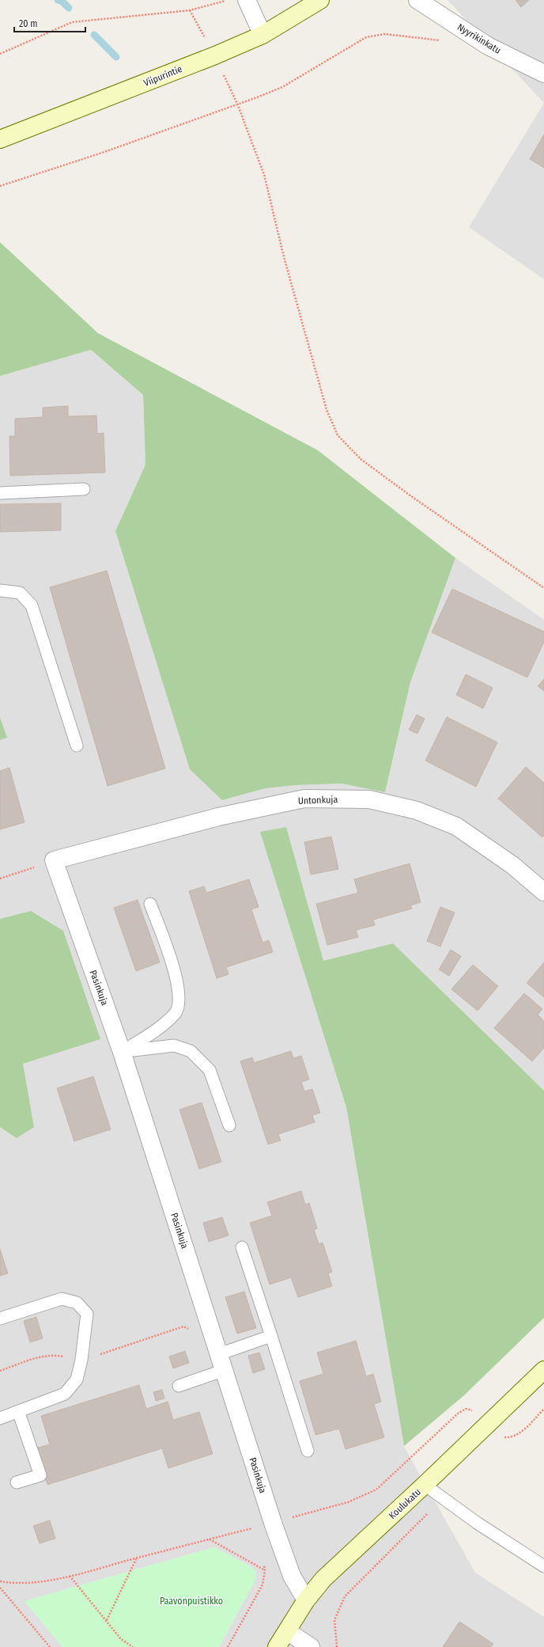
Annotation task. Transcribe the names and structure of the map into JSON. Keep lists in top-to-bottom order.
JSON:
{
  "streets": {
    "street": [
      "Nyyrikinkatu",
      "Viipurintie",
      "Untonkuja",
      "Pasinkuja",
      "Koulukatu"
    ]
  },
  "crossings": [
    ["Untonkuja", "Pasinkuja"],
    ["Pasinkuja", "Koulukatu"]
  ],
  "parks": ["Paavonpuistikko"],
  "scale_bar": "20 m"
}
